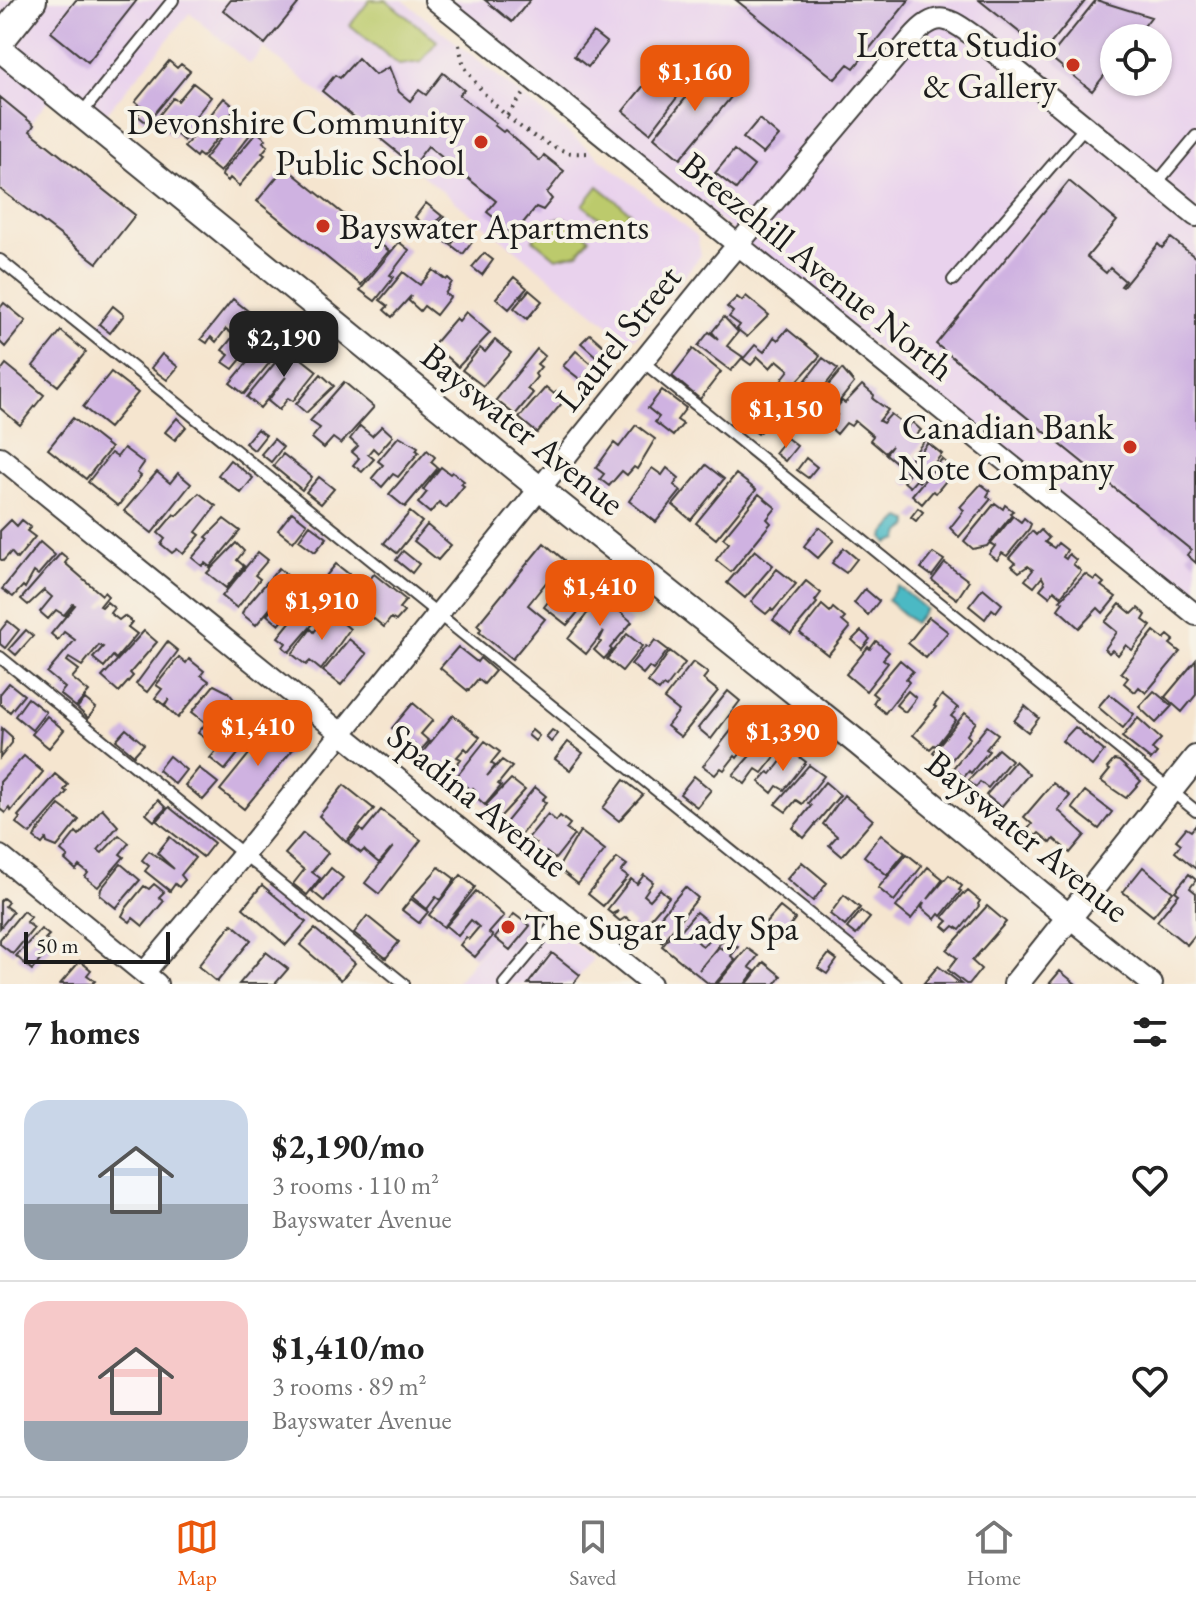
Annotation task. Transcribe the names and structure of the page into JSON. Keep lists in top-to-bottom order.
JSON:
{
  "streets": {
    "street": [
      "Breezehill Avenue North",
      "Laurel Street",
      "Bayswater Avenue",
      "Spadina Avenue"
    ]
  },
  "crossings": [
    ["Breezehill Avenue North", "Laurel Street"],
    ["Laurel Street", "Bayswater Avenue"],
    ["Laurel Street", "Spadina Avenue"]
  ],
  "places": [
    "Loretta Studio & Gallery",
    "Devonshire Community Public School",
    "Bayswater Apartments",
    "Canadian Bank Note Company",
    "The Sugar Lady Spa"
  ],
  "scale_bar": "50 m",
  "page": {
    "price": [
      "$1,160",
      "$2,190",
      "$1,150",
      "$1,410",
      "$1,910",
      "$1,410",
      "$1,390"
    ],
    "scale": "50 m",
    "heading": "7 homes",
    "list": [
      {
        "name": "$2,190/mo",
        "note": "3 rooms · 110 m² · Bayswater Avenue"
      },
      {
        "name": "$1,410/mo",
        "note": "3 rooms · 89 m² · Bayswater Avenue"
      }
    ],
    "tabs": ["Map", "Saved", "Home"]
  }
}
